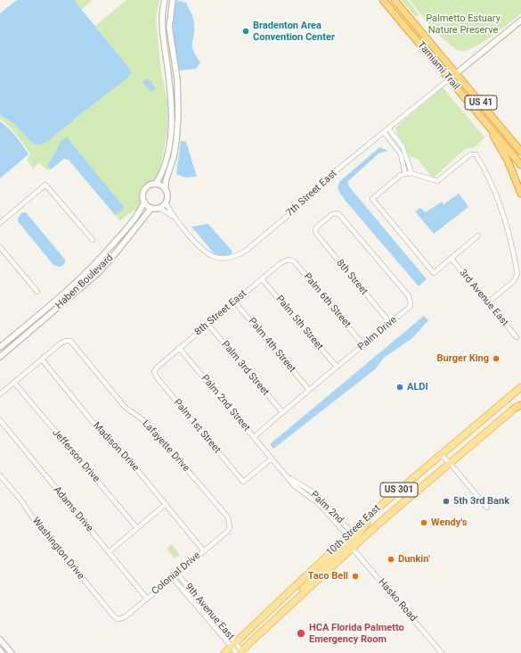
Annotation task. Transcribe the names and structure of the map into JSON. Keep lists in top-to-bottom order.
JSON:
{
  "streets": {
    "highway": ["Tamiami Trail", "US 41"],
    "main road": ["US 301", "10th Street East"],
    "street": [
      "7th Street East",
      "8th Street",
      "Haben Boulevard",
      "3rd Avenue East",
      "Palm 6th Street",
      "8th Street East",
      "Palm 5th Street",
      "Palm Drive",
      "Palm 4th Street",
      "Palm 3rd Street",
      "Palm 2nd Street",
      "Palm 1st Street",
      "Lafayette Drive",
      "Madison Drive",
      "Jefferson Drive",
      "Palm 2nd",
      "Adams Drive",
      "Washington Drive",
      "Colonial Drive",
      "Hasko Road",
      "9th Avenue East"
    ]
  },
  "crossings": [
    ["Tamiami Trail", "7th Street East"],
    ["7th Street East", "Haben Boulevard"],
    ["8th Street", "Palm Drive"],
    ["Palm 6th Street", "8th Street East"],
    ["Palm 6th Street", "Palm Drive"],
    ["8th Street East", "Palm 5th Street"],
    ["8th Street East", "Palm 4th Street"],
    ["8th Street East", "Palm 3rd Street"],
    ["8th Street East", "Palm 2nd Street"],
    ["8th Street East", "Palm 1st Street"],
    ["Palm 5th Street", "Palm Drive"],
    ["Palm Drive", "Palm 4th Street"],
    ["Palm Drive", "Palm 3rd Street"],
    ["Palm Drive", "Palm 2nd Street"],
    ["Palm 2nd Street", "Palm 1st Street"],
    ["Palm 2nd Street", "Palm 2nd"],
    ["Palm 1st Street", "Palm 2nd"],
    ["Lafayette Drive", "Madison Drive"],
    ["Lafayette Drive", "Colonial Drive"],
    ["Madison Drive", "Colonial Drive"],
    ["Palm 2nd", "10th Street East"],
    ["Adams Drive", "Colonial Drive"],
    ["10th Street East", "Hasko Road"],
    ["10th Street East", "9th Avenue East"],
    ["Washington Drive", "Colonial Drive"],
    ["Colonial Drive", "9th Avenue East"]
  ],
  "parks": ["Palmetto Estuary Nature Preserve"],
  "places": [
    "Bradenton Area Convention Center",
    "Burger King",
    "ALDI",
    "5th 3rd Bank",
    "Wendy's",
    "Dunkin'",
    "Taco Bell",
    "HCA Florida Palmetto Emergency Room"
  ]
}
